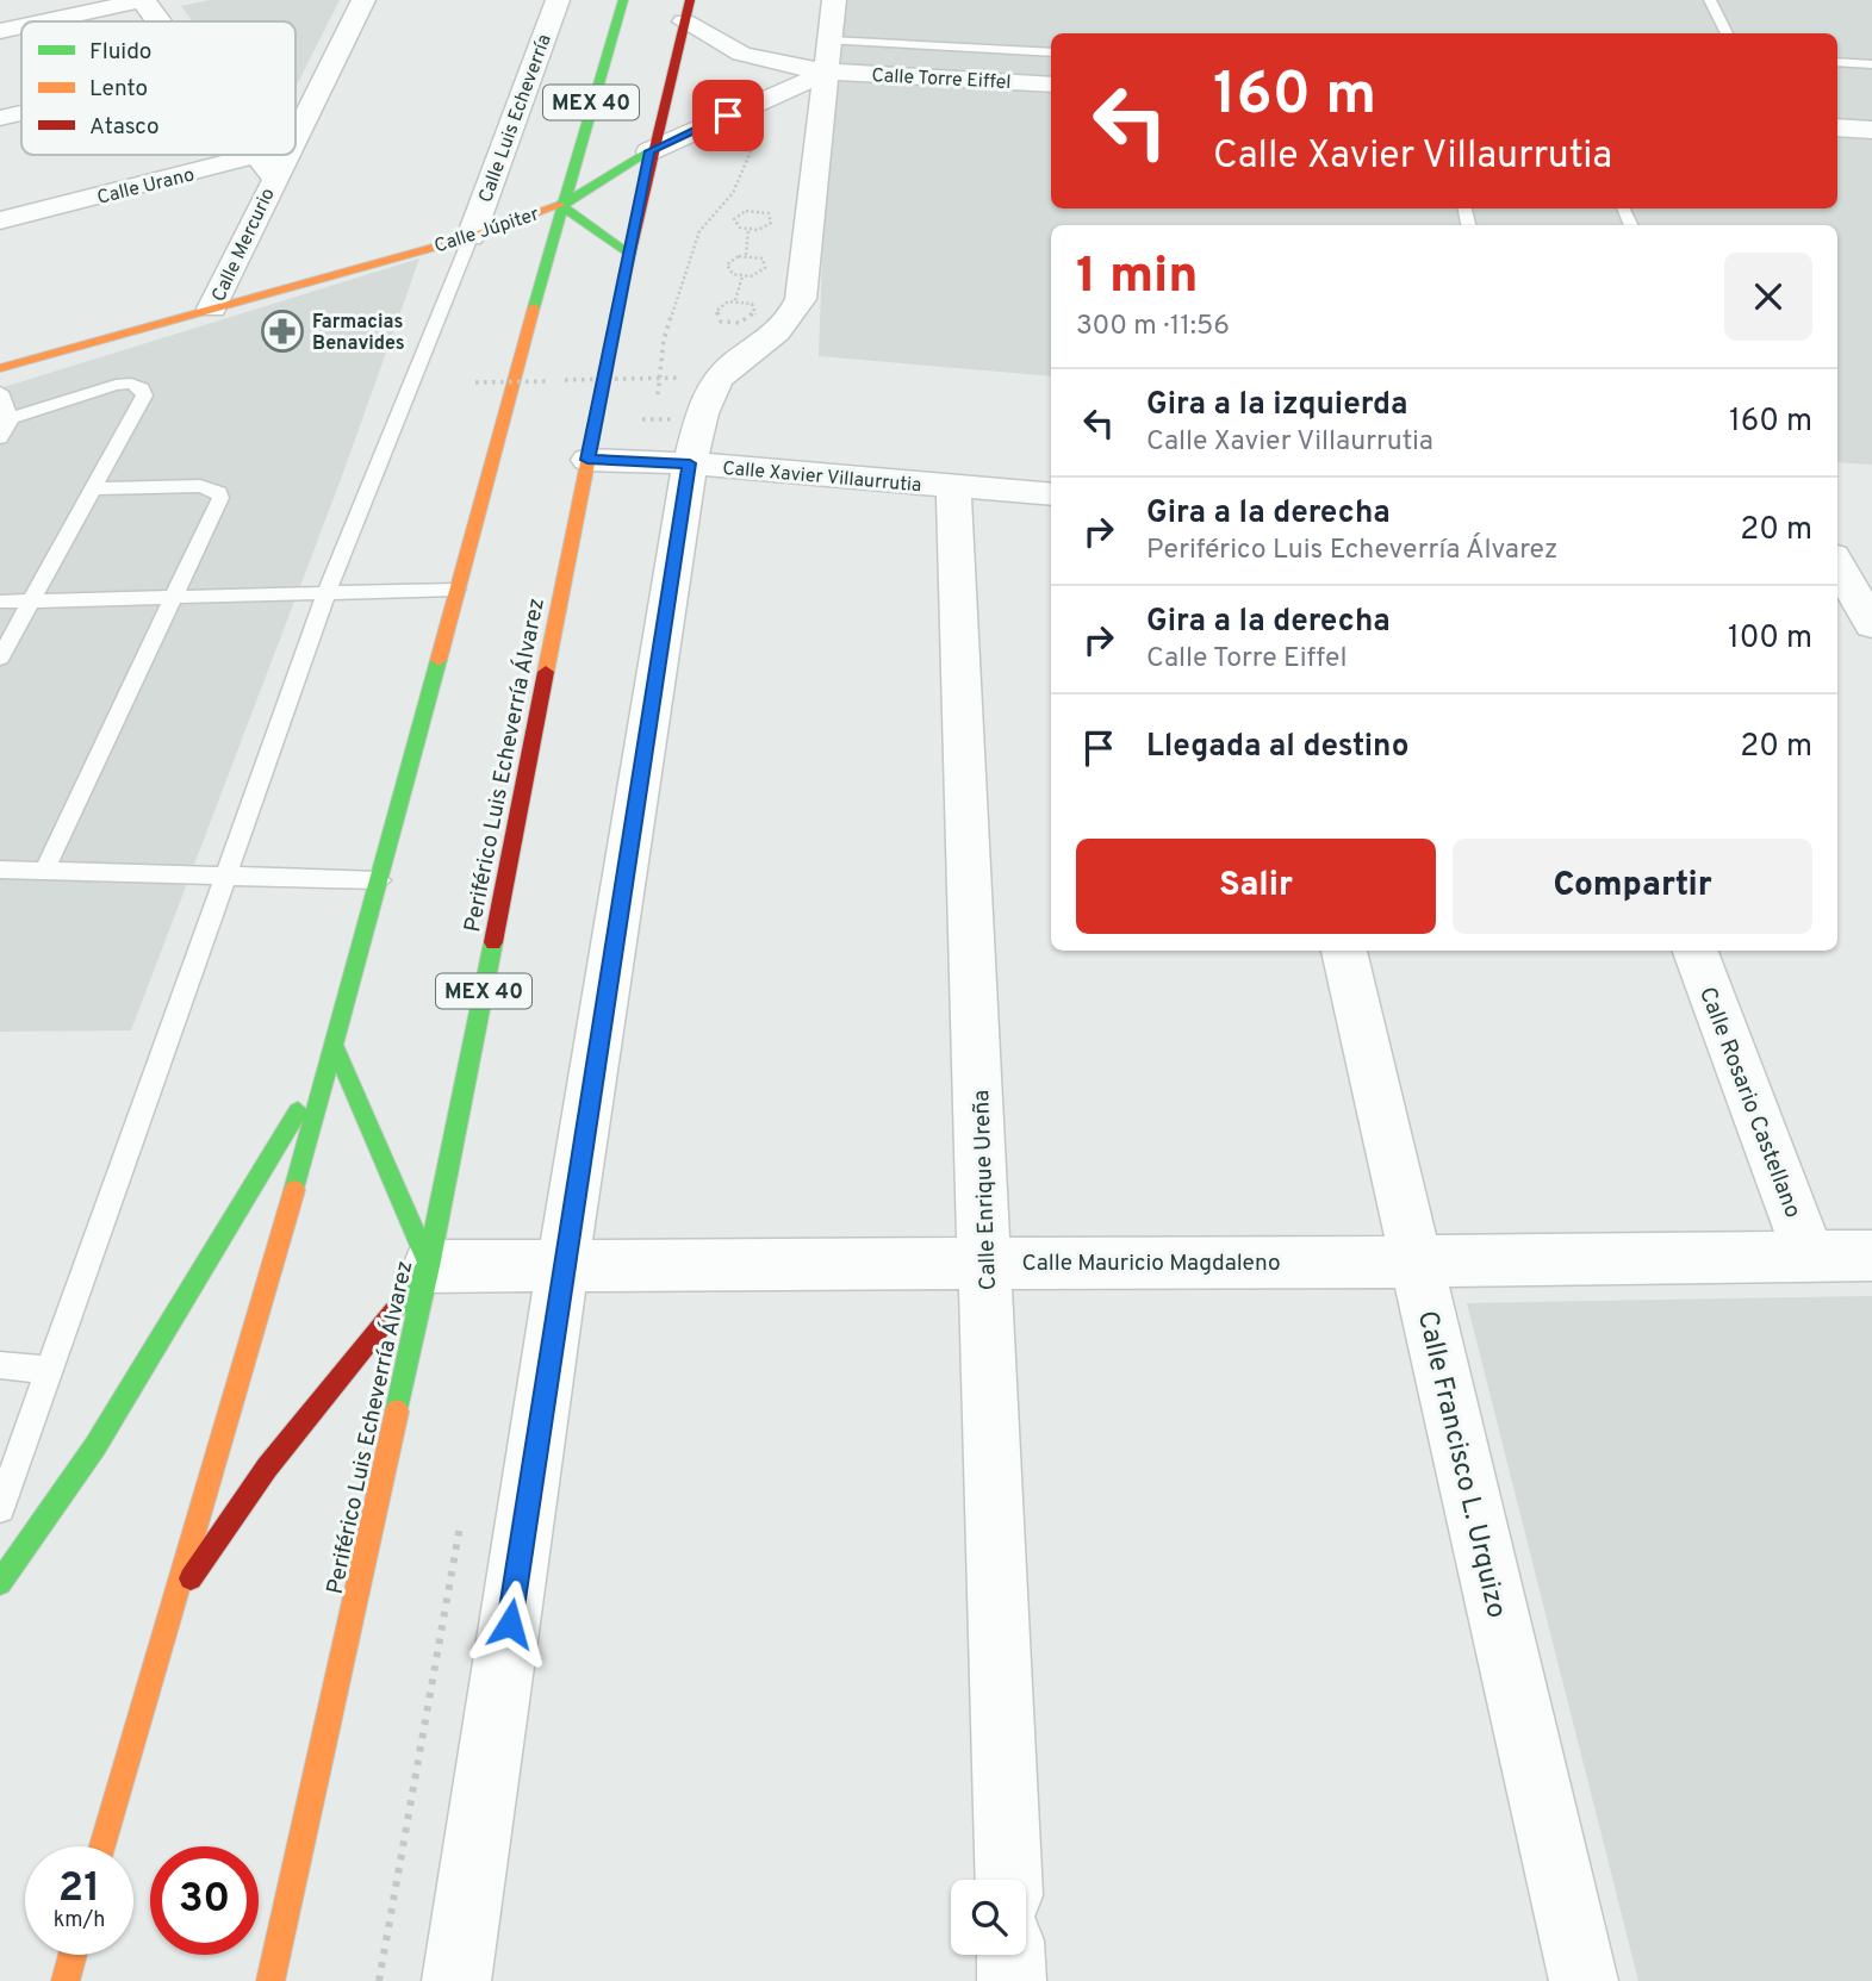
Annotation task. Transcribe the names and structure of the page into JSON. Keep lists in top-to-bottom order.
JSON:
{
  "streets": {
    "main road": ["MEX 40", "Calle Júpiter", "Periférico Luis Echeverría Álvarez"],
    "street": [
      "Calle Torre Eiffel",
      "Calle Luis Echeverría",
      "Calle Urano",
      "Calle Mercurio",
      "Calle Xavier Villaurrutia",
      "Calle Rosario Castellano",
      "Calle Enrique Ureña",
      "Calle Mauricio Magdaleno",
      "Calle Francisco L. Urquizo"
    ]
  },
  "crossings": [
    ["Calle Torre Eiffel", "Periférico Luis Echeverría Álvarez"],
    ["MEX 40", "Calle Júpiter"],
    ["Calle Luis Echeverría", "Calle Júpiter"],
    ["Calle Urano", "Calle Mercurio"],
    ["Calle Júpiter", "Calle Mercurio"],
    ["Calle Xavier Villaurrutia", "Periférico Luis Echeverría Álvarez"],
    ["Calle Xavier Villaurrutia", "Calle Enrique Ureña"],
    ["Periférico Luis Echeverría Álvarez", "Calle Mauricio Magdaleno"],
    ["Calle Rosario Castellano", "Calle Mauricio Magdaleno"],
    ["Calle Enrique Ureña", "Calle Mauricio Magdaleno"],
    ["Calle Mauricio Magdaleno", "Calle Francisco L. Urquizo"]
  ],
  "places": {
    "pharmacy": ["Farmacias Benavides"]
  },
  "legend": ["Fluido", "Lento", "Atasco"],
  "page": {
    "turn": ["160 m", "Calle Xavier Villaurrutia"],
    "heading": ["1 min", "300 m · 11:56"],
    "list": [
      {
        "name": "Gira a la izquierda",
        "note": "Calle Xavier Villaurrutia",
        "value": "160 m"
      },
      {
        "name": "Gira a la derecha",
        "note": "Periférico Luis Echeverría Álvarez",
        "value": "20 m"
      },
      {
        "name": "Gira a la derecha",
        "note": "Calle Torre Eiffel",
        "value": "100 m"
      },
      {
        "name": "Llegada al destino",
        "value": "20 m"
      }
    ],
    "buttons": ["Salir", "Compartir"],
    "speed": "21 km/h",
    "limit": "30"
  }
}
